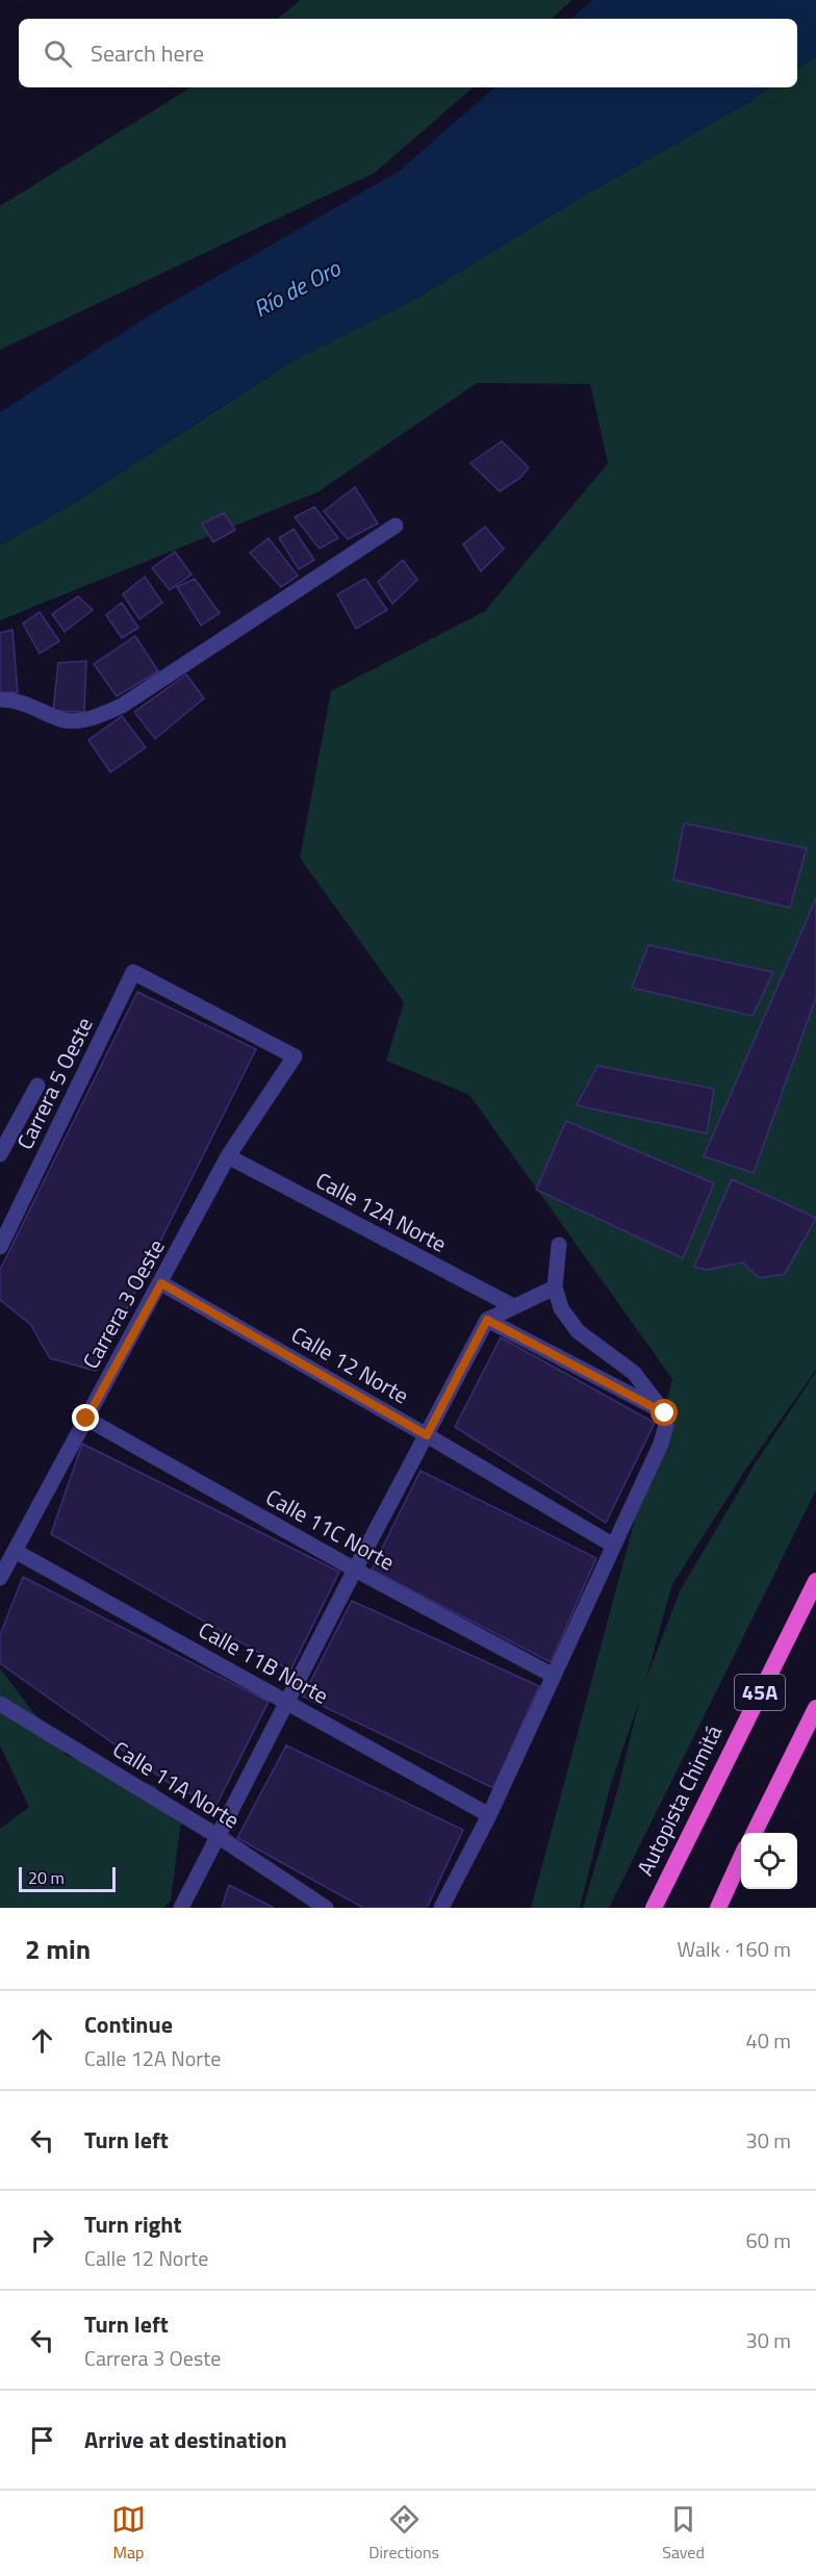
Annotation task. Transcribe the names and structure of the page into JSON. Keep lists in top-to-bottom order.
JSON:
{
  "streets": {
    "highway": ["45A", "Autopista Chimitá"],
    "street": [
      "Carrera 5 Oeste",
      "Calle 12A Norte",
      "Carrera 3 Oeste",
      "Calle 12 Norte",
      "Calle 11C Norte",
      "Calle 11B Norte",
      "Calle 11A Norte"
    ]
  },
  "crossings": [
    ["Carrera 5 Oeste", "Carrera 3 Oeste"],
    ["Calle 12A Norte", "Carrera 3 Oeste"],
    ["Carrera 3 Oeste", "Calle 12 Norte"],
    ["Carrera 3 Oeste", "Calle 11C Norte"],
    ["Carrera 3 Oeste", "Calle 11B Norte"]
  ],
  "water": ["Río de Oro"],
  "scale_bar": "20 m",
  "page": {
    "search": "Search here",
    "scale": "20 m",
    "heading": ["2 min", "Walk · 160 m"],
    "list": [
      ["Continue", "Calle 12A Norte", "40 m"],
      ["Turn left", "30 m"],
      ["Turn right", "Calle 12 Norte", "60 m"],
      ["Turn left", "Carrera 3 Oeste", "30 m"],
      "Arrive at destination"
    ],
    "nav": ["Map", "Directions", "Saved"]
  }
}
